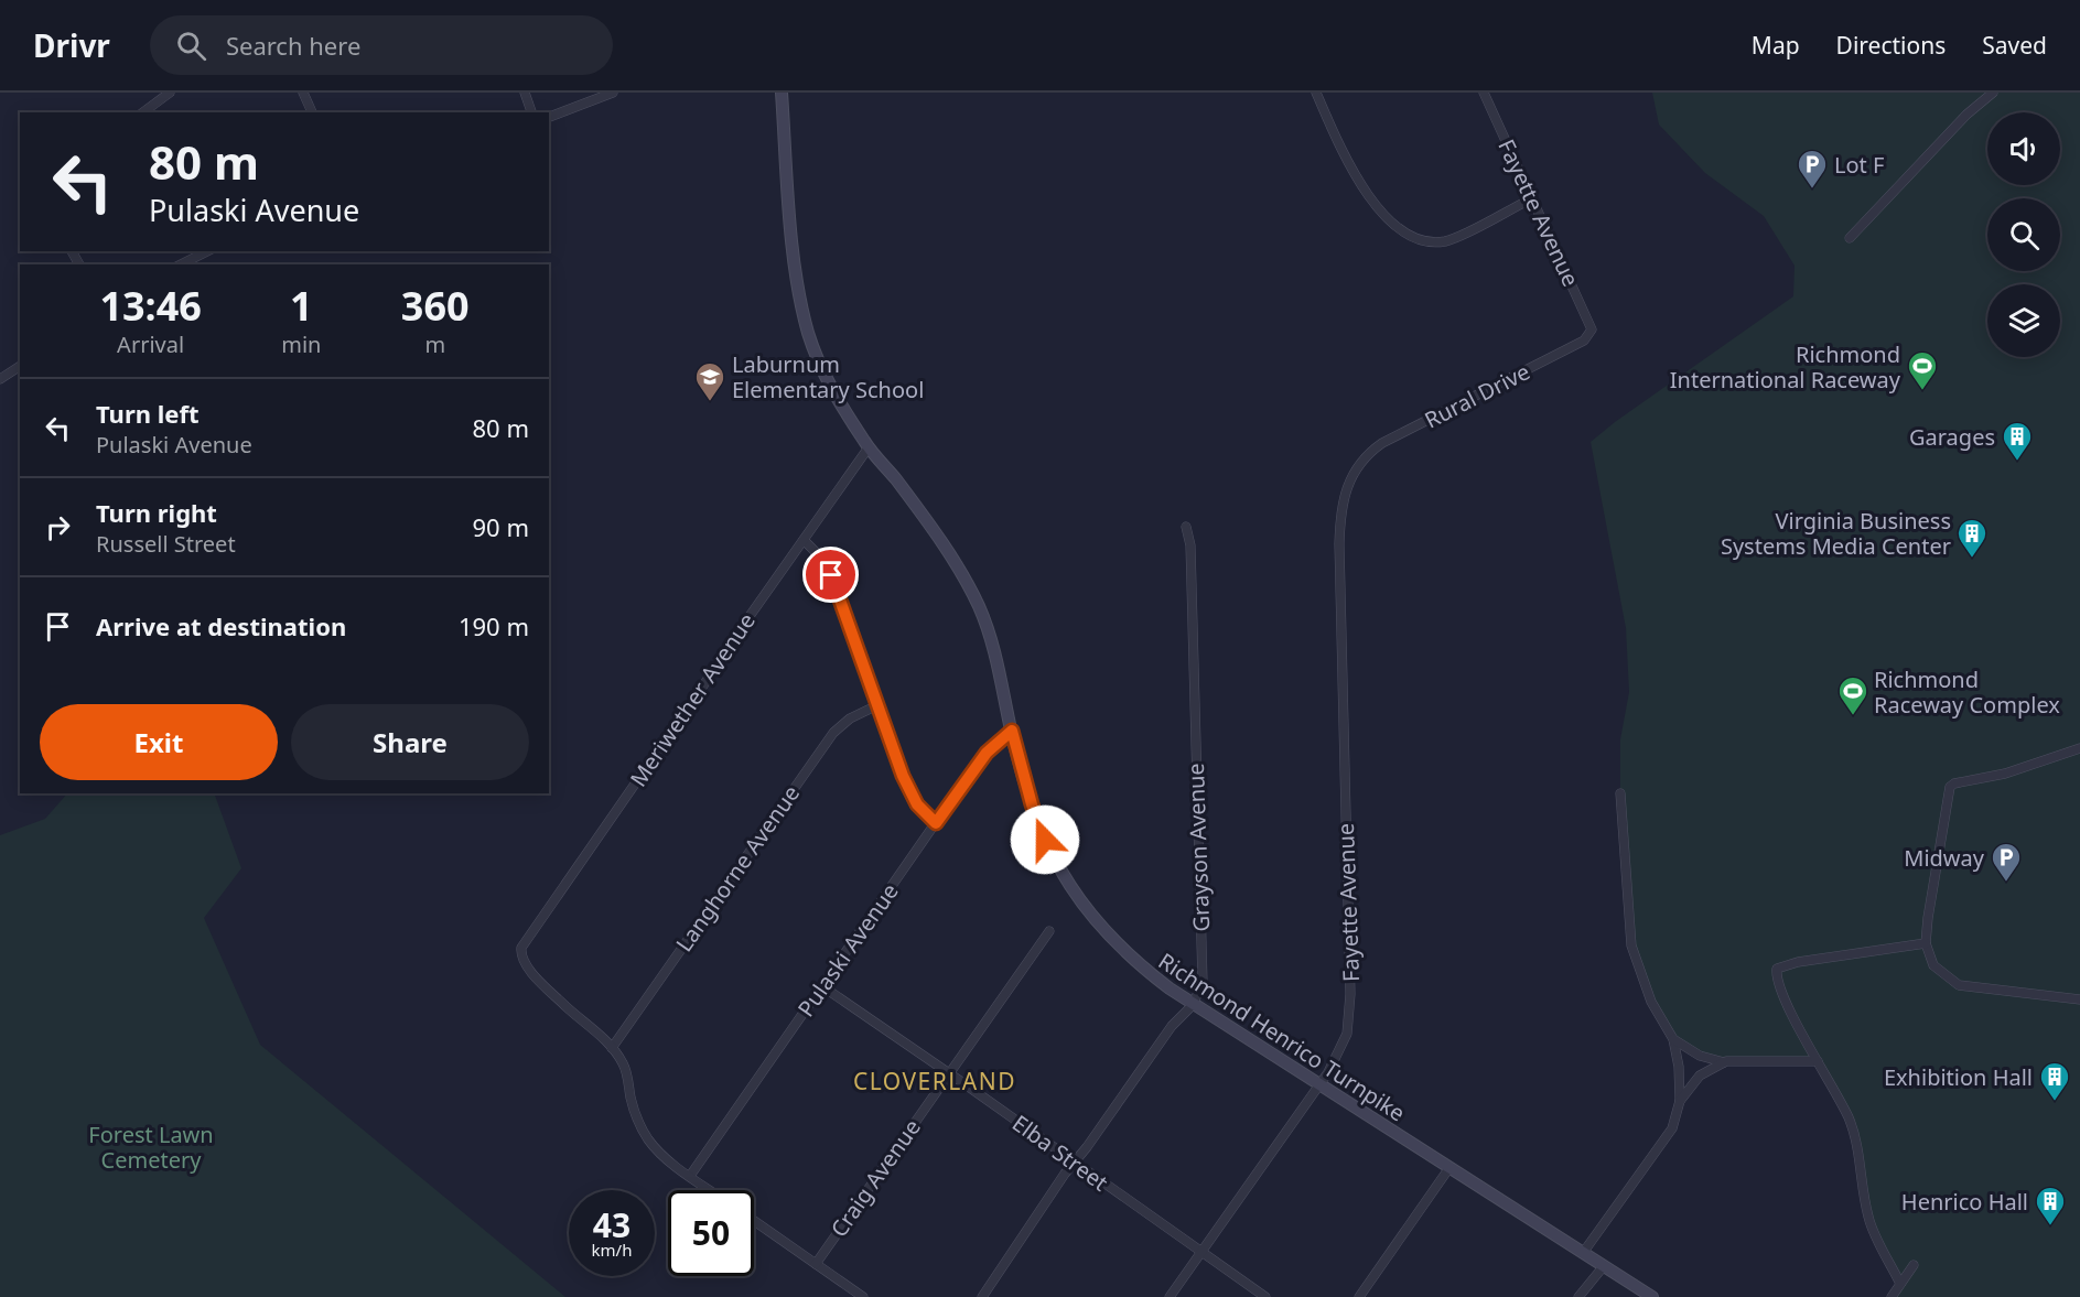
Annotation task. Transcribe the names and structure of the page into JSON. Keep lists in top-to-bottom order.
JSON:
{
  "streets": {
    "main road": ["Richmond Henrico Turnpike"],
    "street": [
      "Fayette Avenue",
      "Rural Drive",
      "Meriwether Avenue",
      "Grayson Avenue",
      "Langhorne Avenue",
      "Pulaski Avenue",
      "Elba Street",
      "Craig Avenue"
    ]
  },
  "crossings": [
    ["Fayette Avenue", "Rural Drive"],
    ["Fayette Avenue", "Richmond Henrico Turnpike"],
    ["Fayette Avenue", "Elba Street"],
    ["Meriwether Avenue", "Langhorne Avenue"],
    ["Meriwether Avenue", "Richmond Henrico Turnpike"],
    ["Grayson Avenue", "Richmond Henrico Turnpike"],
    ["Grayson Avenue", "Elba Street"],
    ["Pulaski Avenue", "Richmond Henrico Turnpike"],
    ["Pulaski Avenue", "Elba Street"],
    ["Elba Street", "Craig Avenue"]
  ],
  "districts": ["CLOVERLAND"],
  "parks": ["Forest Lawn Cemetery"],
  "places": {
    "parking": ["Lot F", "Midway"],
    "sports": ["Richmond International Raceway", "Richmond Raceway Complex"],
    "school or university": ["Laburnum Elementary School"],
    "building": [
      "Garages",
      "Virginia Business Systems Media Center",
      "Exhibition Hall",
      "Henrico Hall"
    ]
  },
  "page": {
    "header": "Drivr",
    "search": "Search here",
    "nav": ["Map", "Directions", "Saved"],
    "turn": ["80 m", "Pulaski Avenue"],
    "eta": [
      "13:46",
      "Arrival",
      "1",
      "min",
      "360",
      "m"
    ],
    "list": [
      {
        "name": "Turn left",
        "note": "Pulaski Avenue",
        "value": "80 m"
      },
      {
        "name": "Turn right",
        "note": "Russell Street",
        "value": "90 m"
      },
      {
        "name": "Arrive at destination",
        "value": "190 m"
      }
    ],
    "buttons": ["Exit", "Share"],
    "speed": "43 km/h",
    "limit": "50"
  }
}
